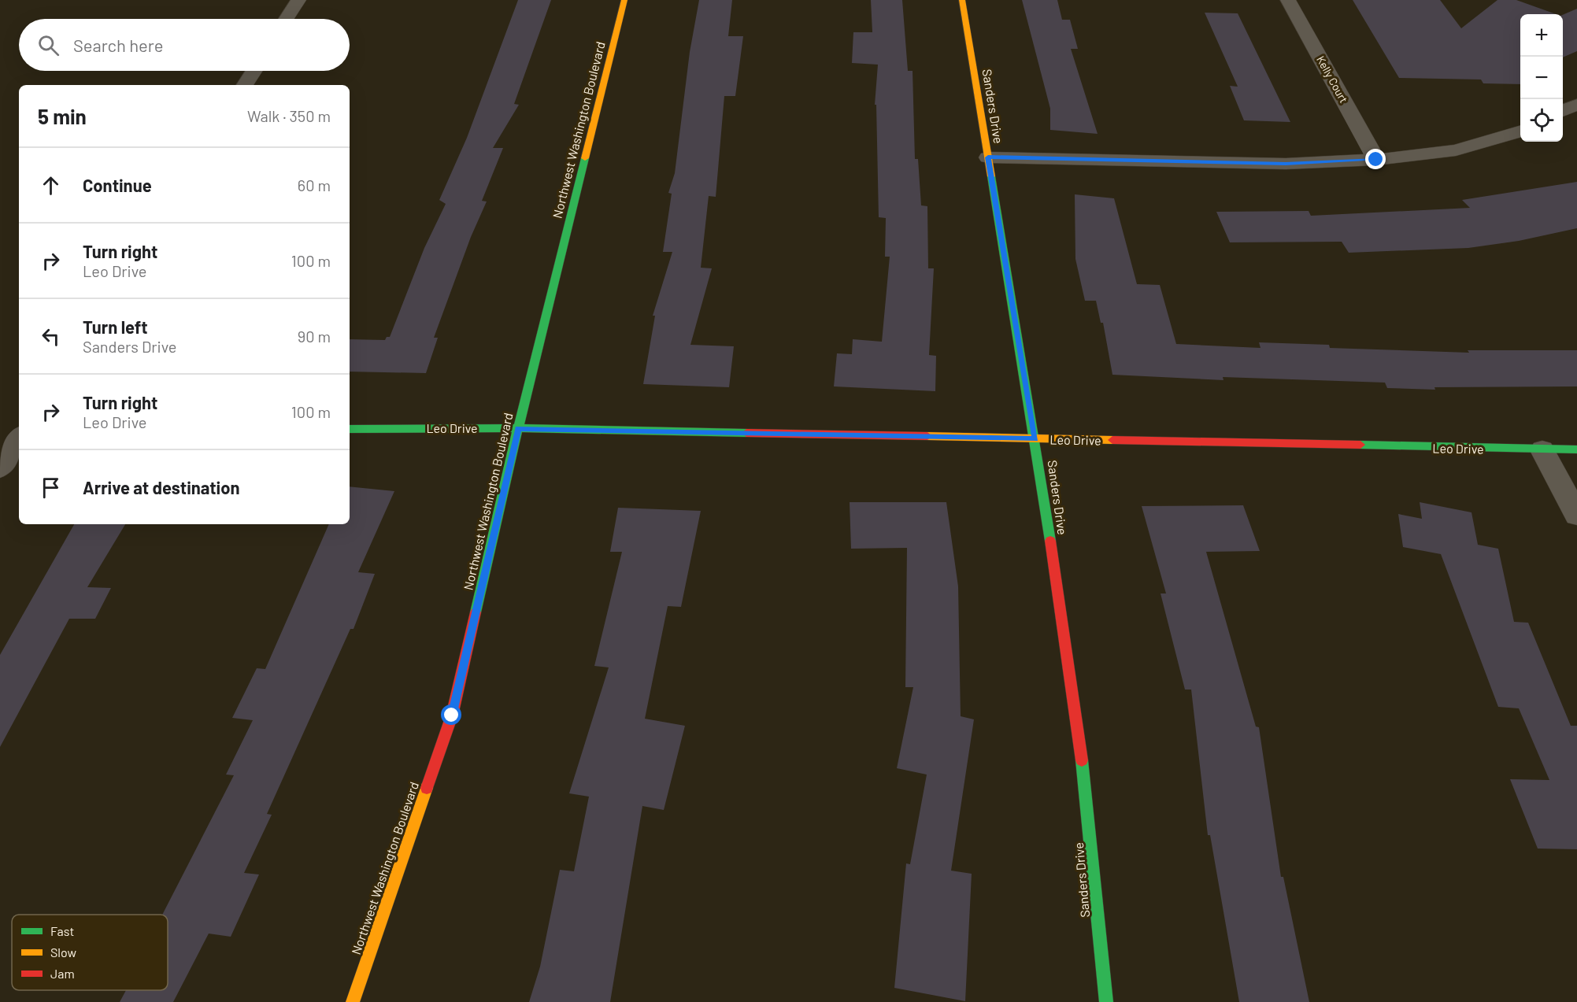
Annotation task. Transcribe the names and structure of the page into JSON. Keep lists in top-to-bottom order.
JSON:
{
  "streets": {
    "street": [
      "Kelly Court",
      "Sanders Drive",
      "Northwest Washington Boulevard",
      "Leo Drive"
    ]
  },
  "crossings": [
    ["Sanders Drive", "Leo Drive"],
    ["Northwest Washington Boulevard", "Leo Drive"]
  ],
  "legend": ["Fast", "Slow", "Jam"],
  "page": {
    "map_buttons": ["+", "−"],
    "search": "Search here",
    "heading": ["5 min", "Walk · 350 m"],
    "list": [
      ["Continue", "60 m"],
      ["Turn right", "Leo Drive", "100 m"],
      ["Turn left", "Sanders Drive", "90 m"],
      ["Turn right", "Leo Drive", "100 m"],
      "Arrive at destination"
    ]
  }
}
